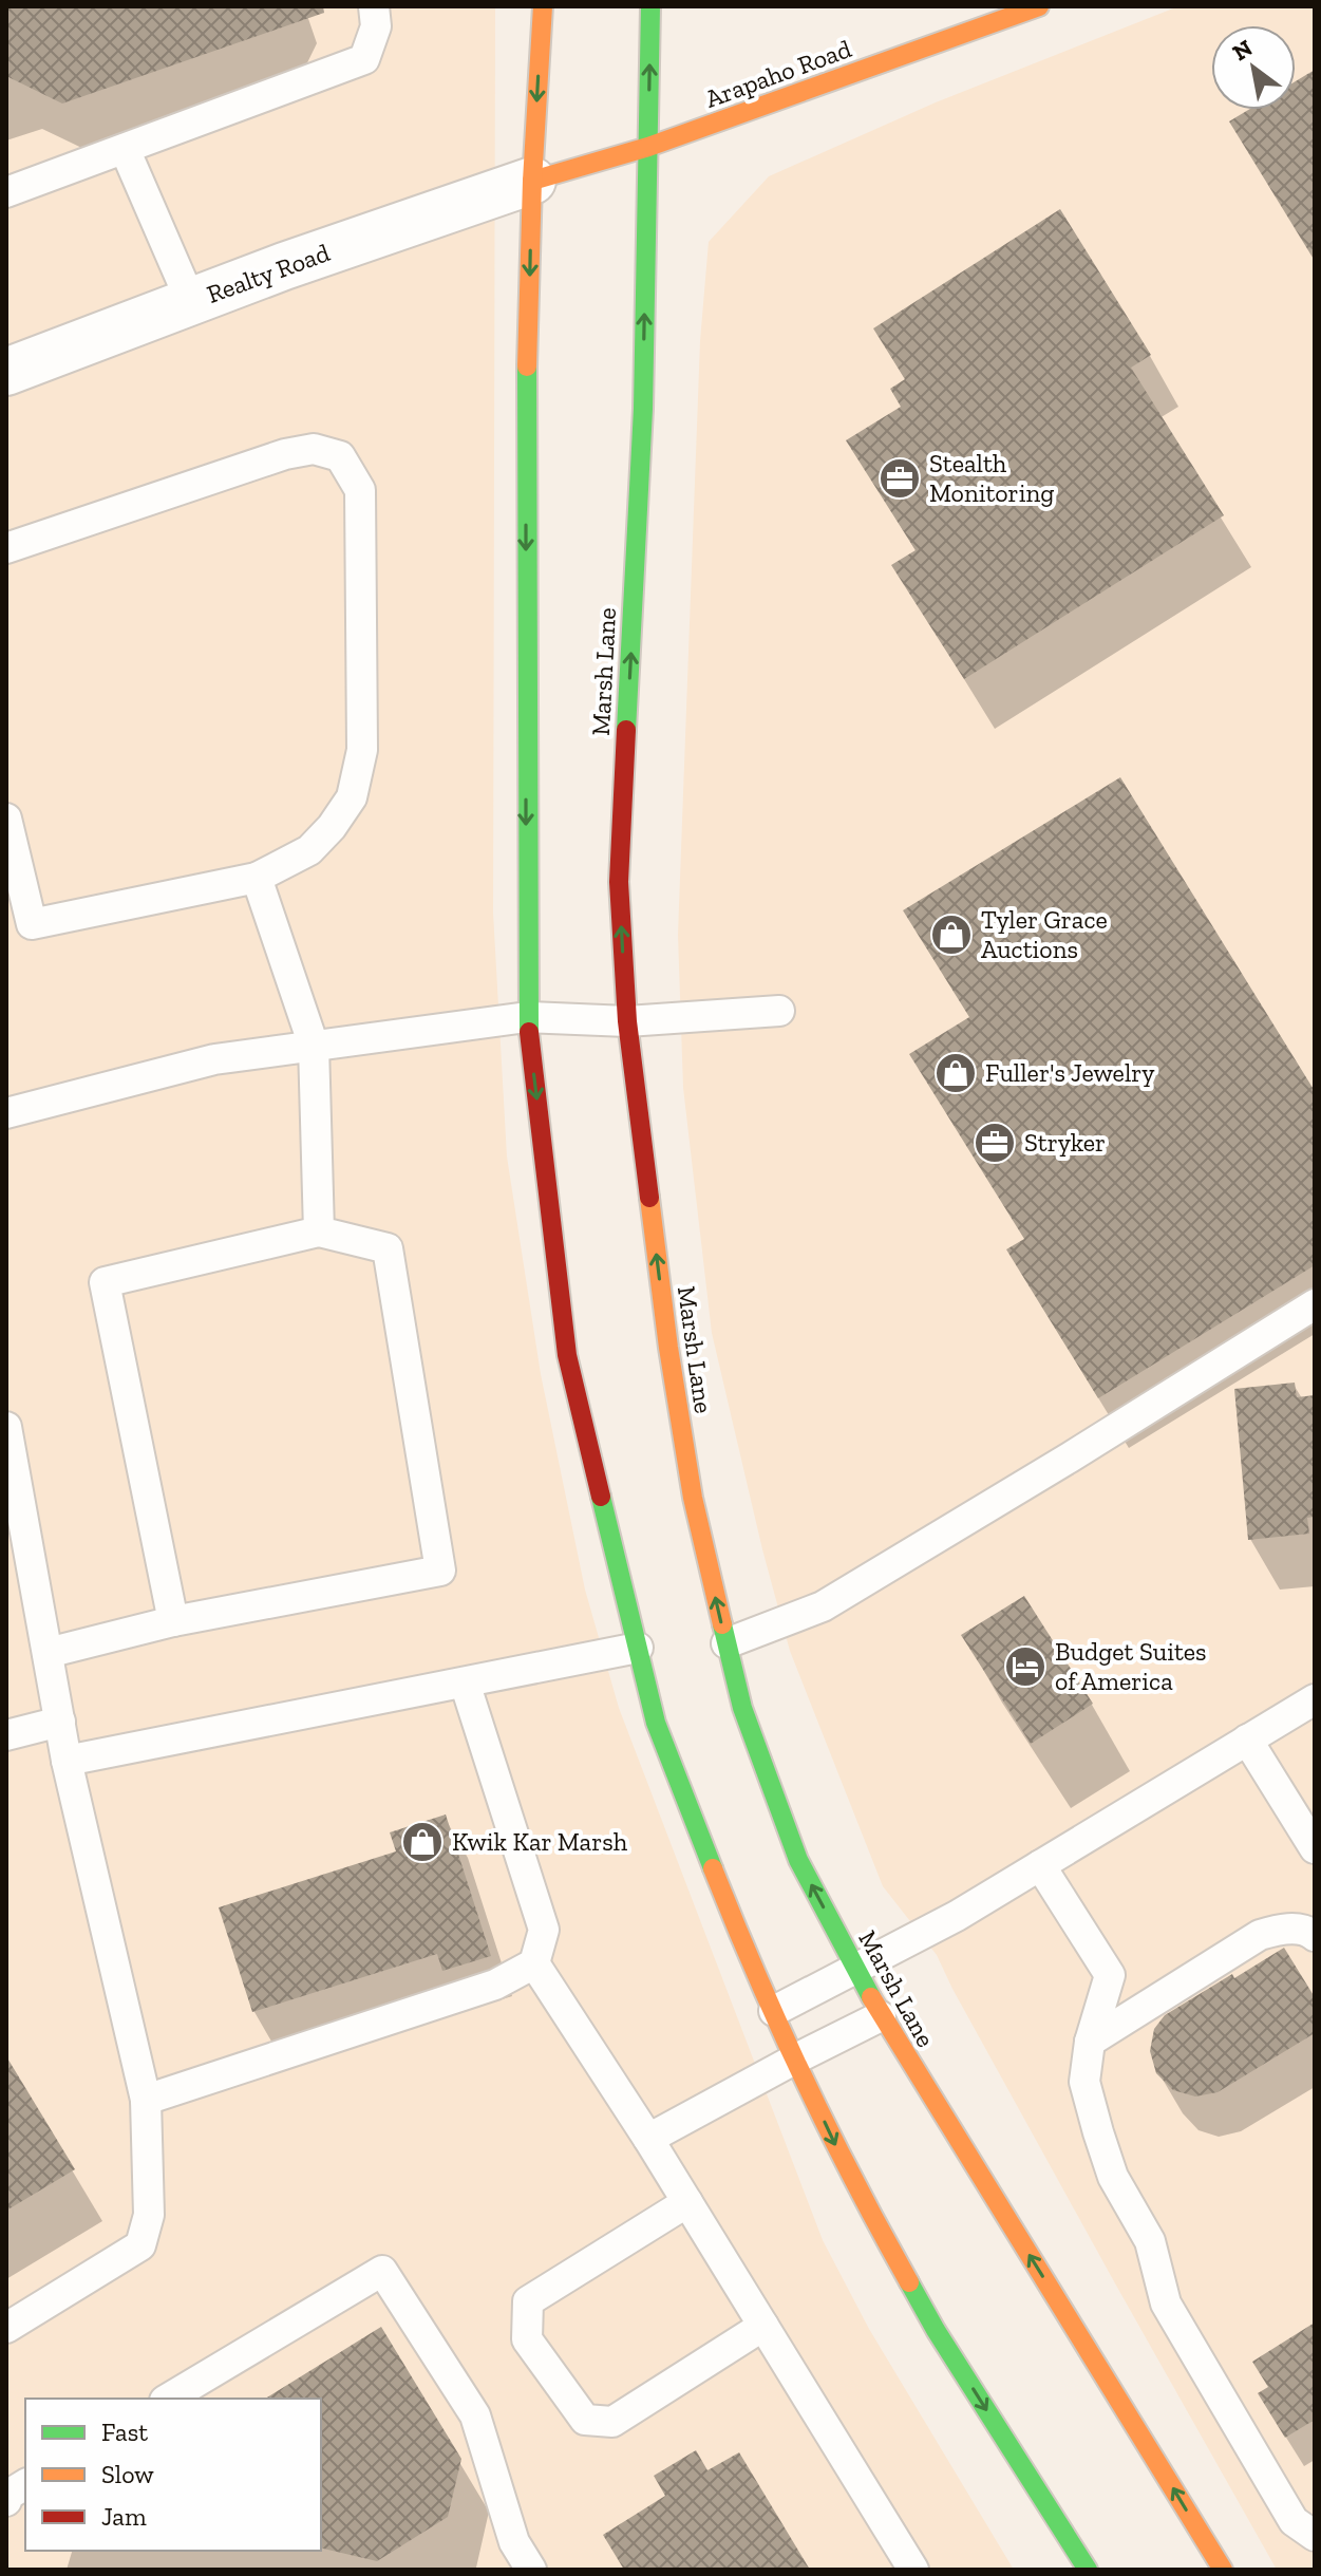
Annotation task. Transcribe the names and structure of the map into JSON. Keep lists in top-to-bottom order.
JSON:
{
  "streets": {
    "main road": ["Arapaho Road", "Marsh Lane"],
    "street": ["Realty Road"]
  },
  "crossings": [
    ["Arapaho Road", "Realty Road"],
    ["Arapaho Road", "Marsh Lane"]
  ],
  "places": {
    "office": ["Stealth Monitoring", "Stryker"],
    "shop": ["Tyler Grace Auctions", "Fuller's Jewelry", "Kwik Kar Marsh"],
    "hotel": ["Budget Suites of America"]
  },
  "legend": ["Fast", "Slow", "Jam"],
  "north": "top left"
}
